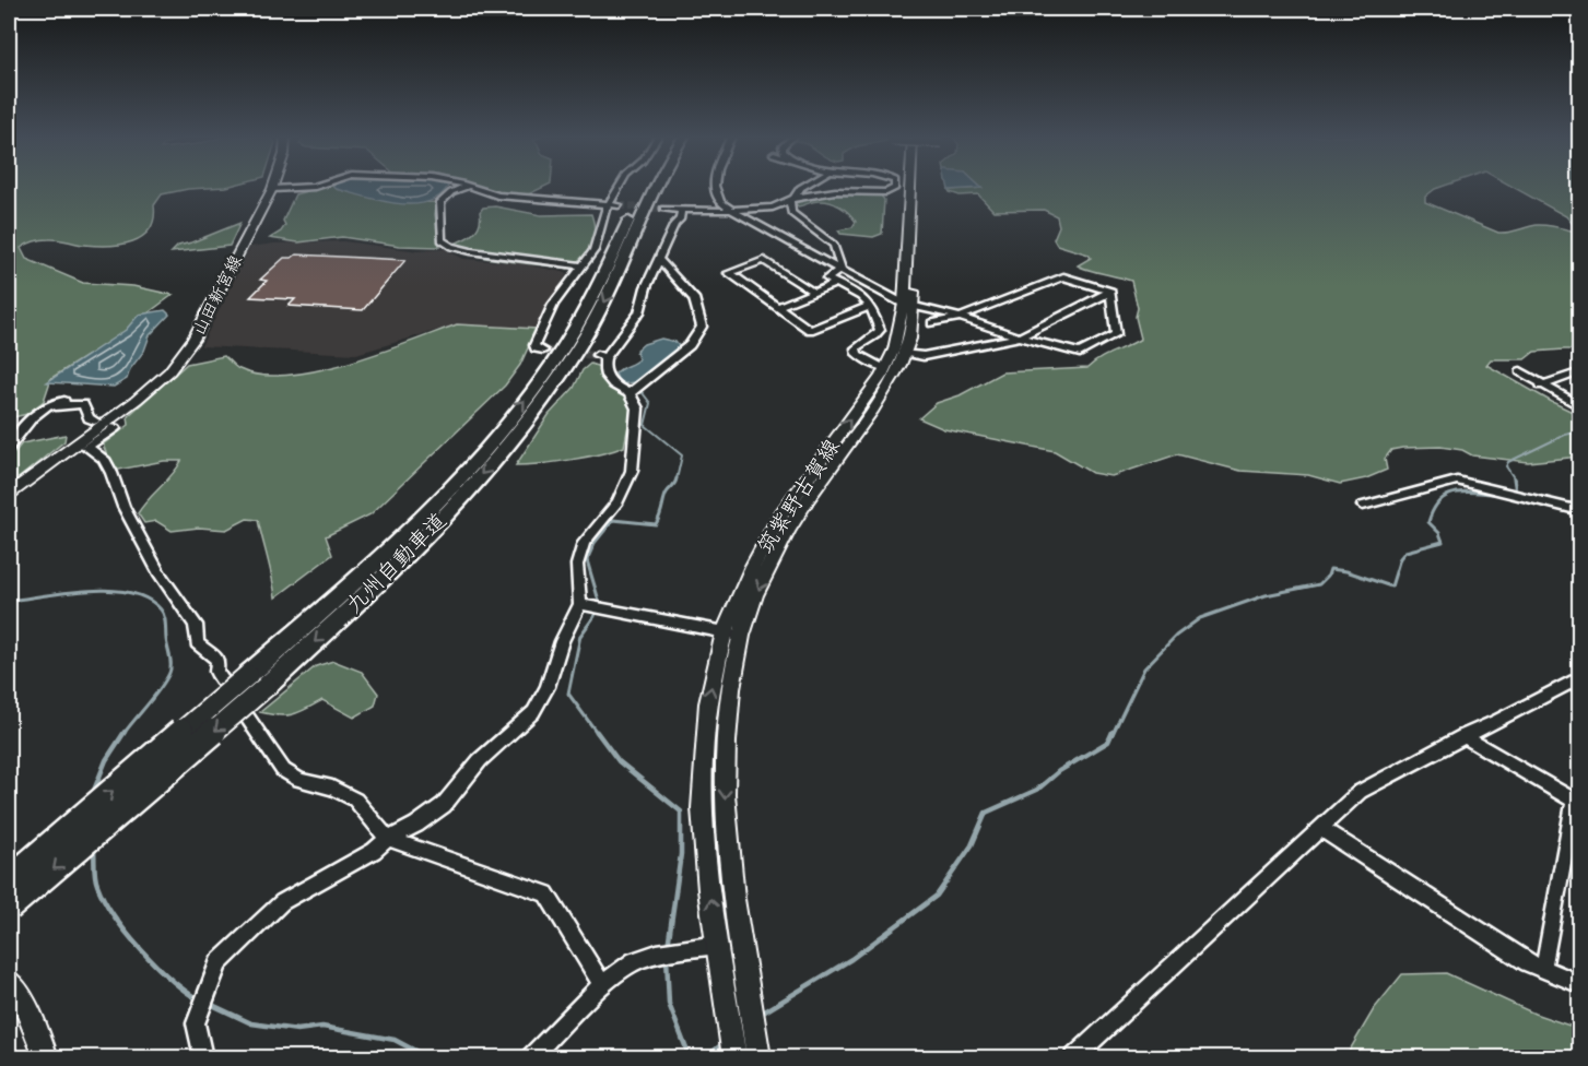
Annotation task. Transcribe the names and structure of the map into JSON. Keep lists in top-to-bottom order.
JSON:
{
  "streets": {
    "highway": ["九州自動車道"],
    "main road": ["山田新宮線", "筑紫野古賀線"]
  }
}
